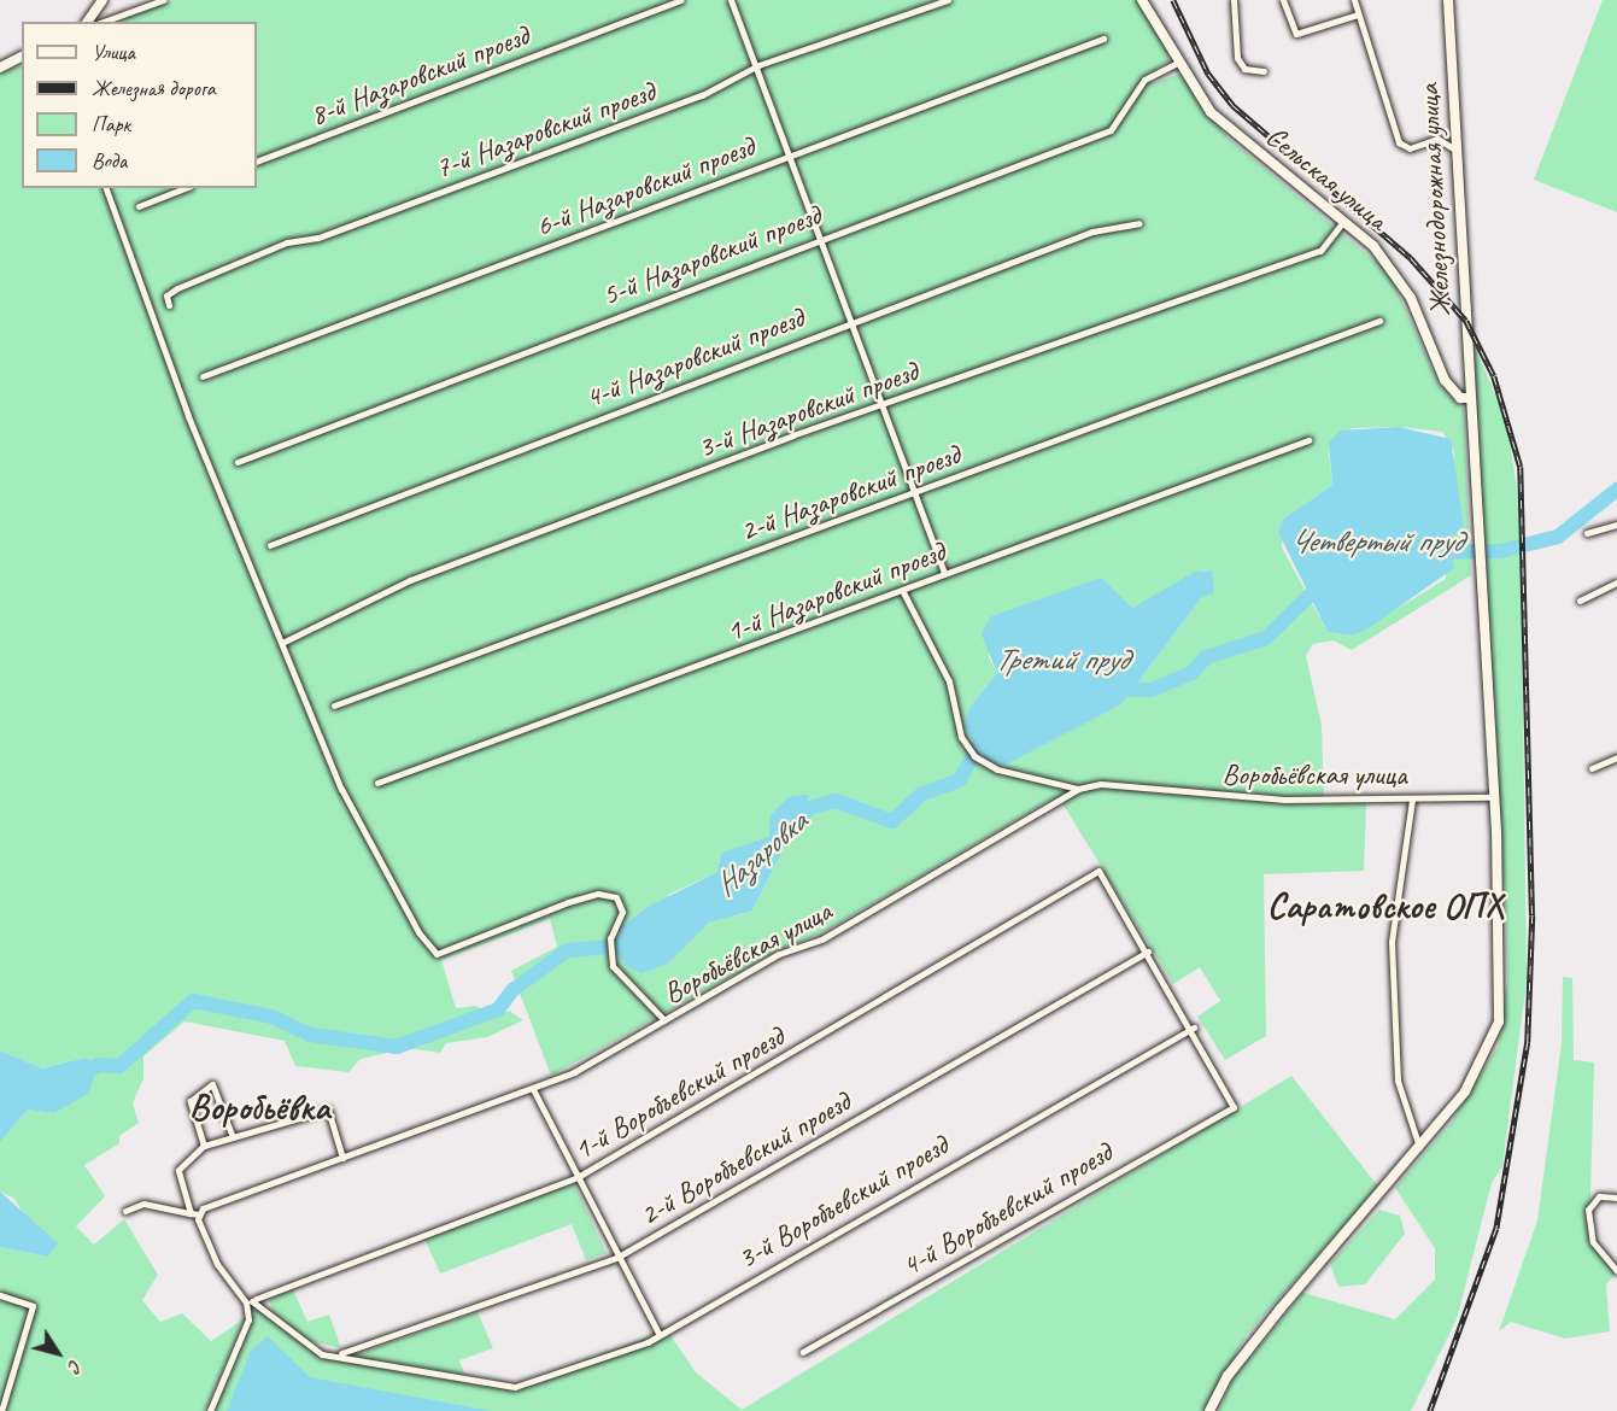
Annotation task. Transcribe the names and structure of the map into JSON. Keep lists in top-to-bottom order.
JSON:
{
  "streets": {
    "street": [
      "8-й Назаровский проезд",
      "7-й Назаровский проезд",
      "Сельская улица",
      "6-й Назаровский проезд",
      "Железнодорожная улица",
      "5-й Назаровский проезд",
      "4-й Назаровский проезд",
      "3-й Назаровский проезд",
      "2-й Назаровский проезд",
      "1-й Назаровский проезд",
      "Воробьёвская улица",
      "1-й Воробъевский проезд",
      "2-й Воробъевский проезд",
      "3-й Воробъевский проезд",
      "4-й Воробъевский проезд"
    ]
  },
  "crossings": [
    ["Сельская улица", "Железнодорожная улица"],
    ["Сельская улица", "5-й Назаровский проезд"],
    ["Сельская улица", "3-й Назаровский проезд"],
    ["Железнодорожная улица", "Воробьёвская улица"],
    ["1-й Воробъевский проезд", "2-й Воробъевский проезд"],
    ["2-й Воробъевский проезд", "3-й Воробъевский проезд"],
    ["3-й Воробъевский проезд", "4-й Воробъевский проезд"]
  ],
  "districts": ["Саратовское ОПХ", "Воробьёвка"],
  "water": ["Четвертый пруд", "Третий пруд", "Назаровка"],
  "legend": [
    "Улица",
    "Железная дорога",
    "Парк",
    "Вода"
  ],
  "north": "bottom right"
}
